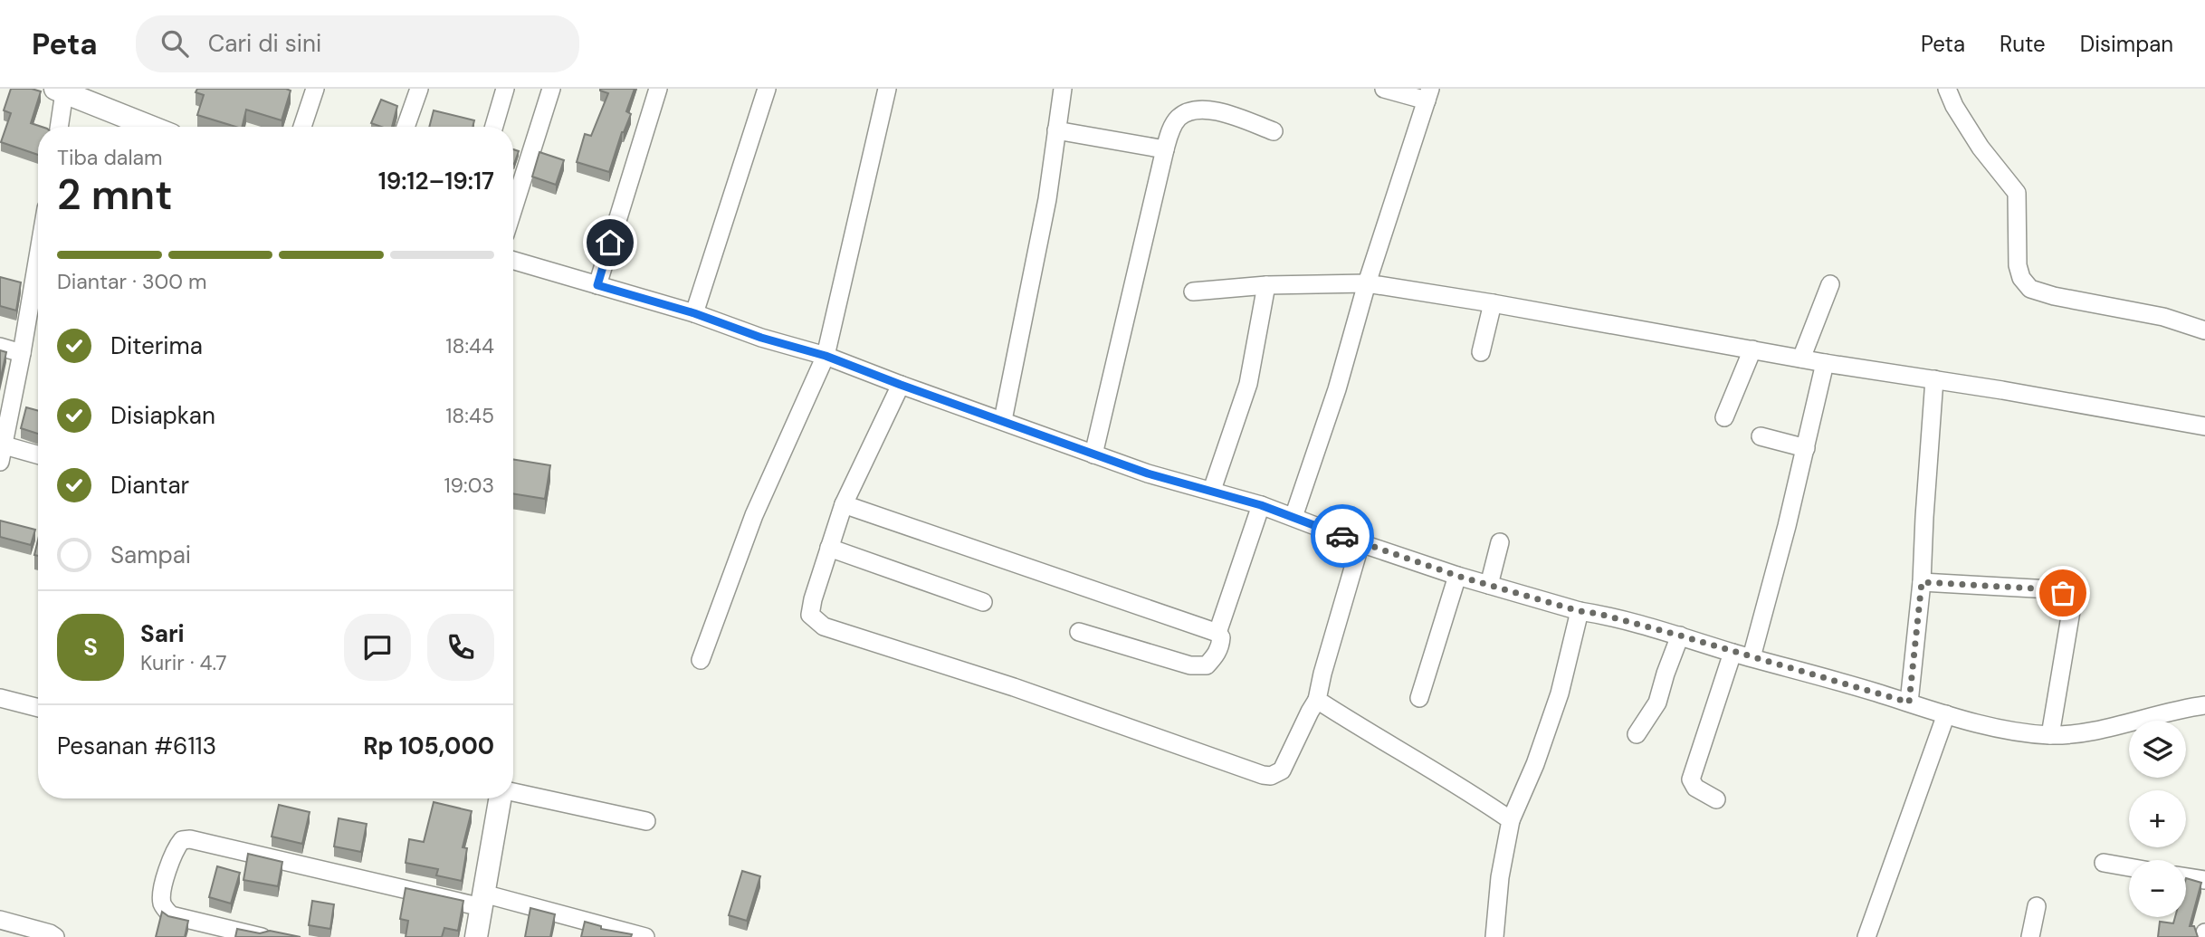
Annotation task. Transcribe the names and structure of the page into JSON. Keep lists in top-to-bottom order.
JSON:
{
  "page": {
    "header": "Peta",
    "search": "Cari di sini",
    "nav": ["Peta", "Rute", "Disimpan"],
    "heading": ["2 mnt", "Tiba dalam", "19:12–19:17"],
    "panel": [
      "Sari",
      "Kurir · 4.7",
      "Pesanan #6113",
      "Rp 105,000"
    ],
    "bar": "Diantar · 300 m",
    "list": [
      ["Diterima", "18:44"],
      ["Disiapkan", "18:45"],
      ["Diantar", "19:03"],
      "Sampai"
    ],
    "round": "S",
    "map_buttons": ["+", "−"]
  }
}
